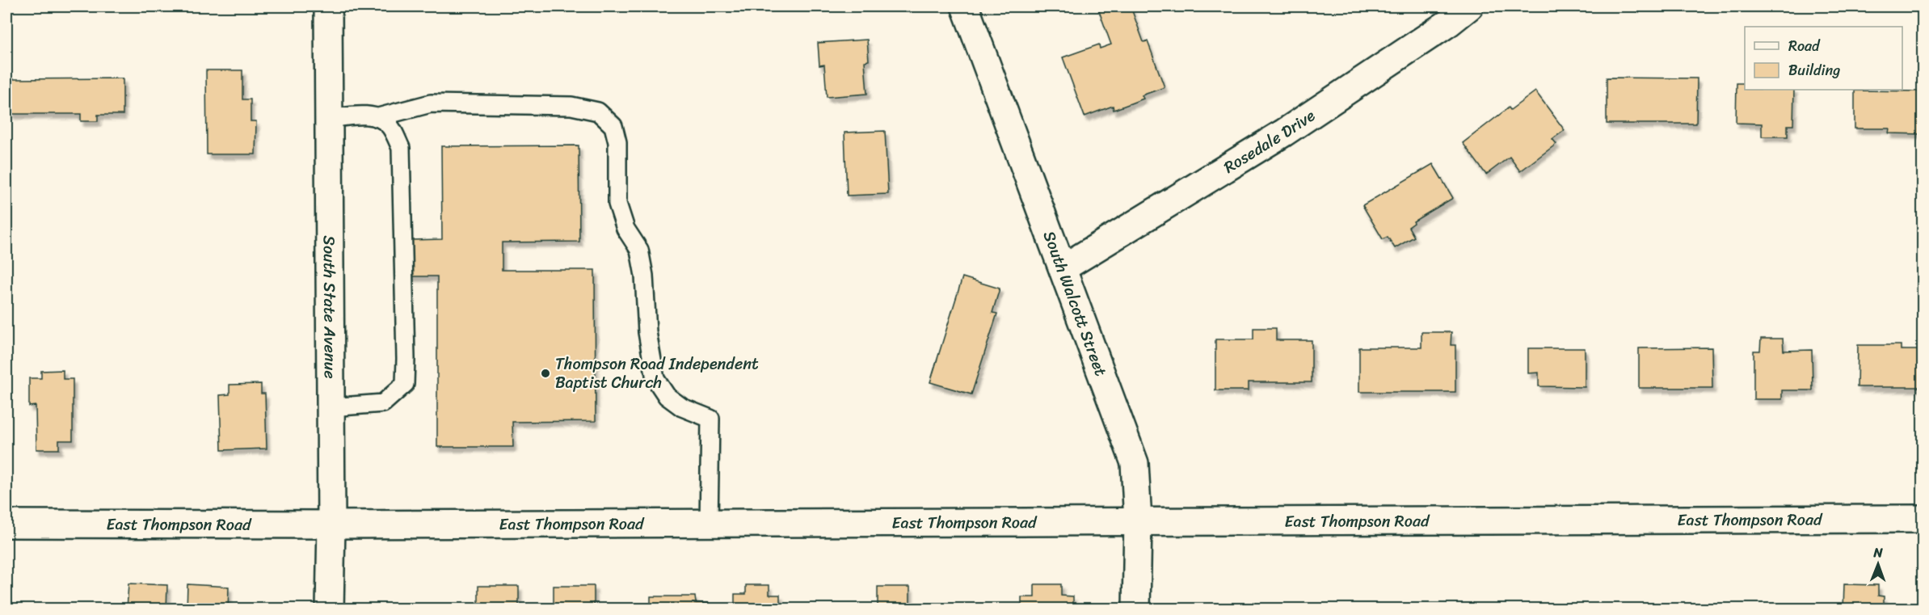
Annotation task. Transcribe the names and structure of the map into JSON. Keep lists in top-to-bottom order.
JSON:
{
  "streets": {
    "main road": [
      "Rosedale Drive",
      "South Walcott Street",
      "South State Avenue",
      "East Thompson Road"
    ]
  },
  "crossings": [
    ["Rosedale Drive", "South Walcott Street"],
    ["South Walcott Street", "East Thompson Road"],
    ["South State Avenue", "East Thompson Road"]
  ],
  "places": ["Thompson Road Independent Baptist Church"],
  "legend": ["Road", "Building"],
  "north": "top"
}
